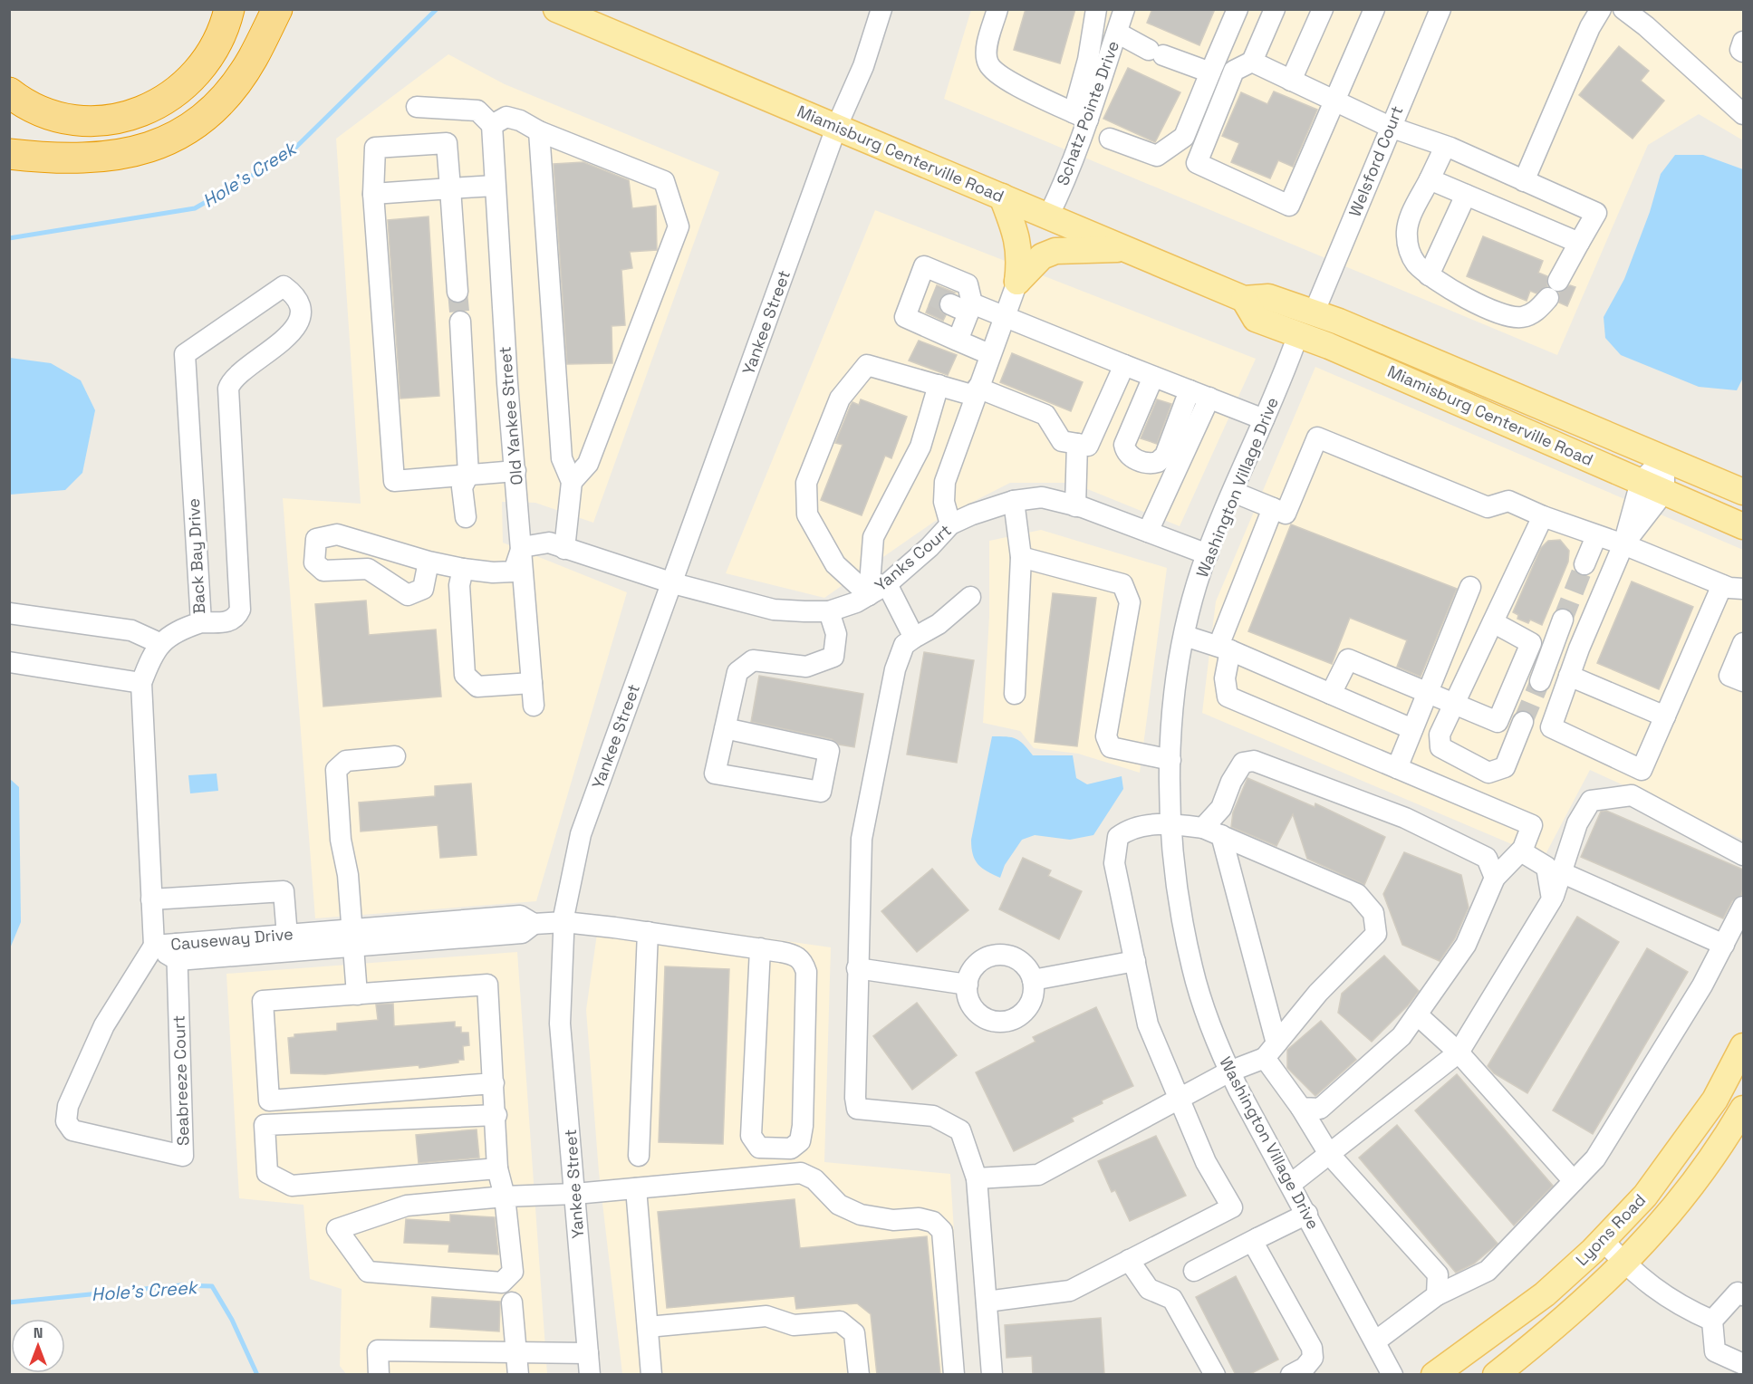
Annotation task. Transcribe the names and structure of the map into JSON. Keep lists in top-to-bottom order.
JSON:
{
  "streets": {
    "main road": ["Miamisburg Centerville Road", "Lyons Road"],
    "street": [
      "Schatz Pointe Drive",
      "Welsford Court",
      "Yankee Street",
      "Old Yankee Street",
      "Washington Village Drive",
      "Back Bay Drive",
      "Yanks Court",
      "Causeway Drive",
      "Seabreeze Court"
    ]
  },
  "crossings": [
    ["Schatz Pointe Drive", "Miamisburg Centerville Road"],
    ["Miamisburg Centerville Road", "Welsford Court"],
    ["Miamisburg Centerville Road", "Yankee Street"],
    ["Miamisburg Centerville Road", "Washington Village Drive"],
    ["Yankee Street", "Yanks Court"],
    ["Yankee Street", "Causeway Drive"],
    ["Old Yankee Street", "Yanks Court"],
    ["Washington Village Drive", "Yanks Court"],
    ["Back Bay Drive", "Causeway Drive"],
    ["Back Bay Drive", "Seabreeze Court"],
    ["Causeway Drive", "Seabreeze Court"]
  ],
  "water": ["Hole's Creek"],
  "north": "top"
}
